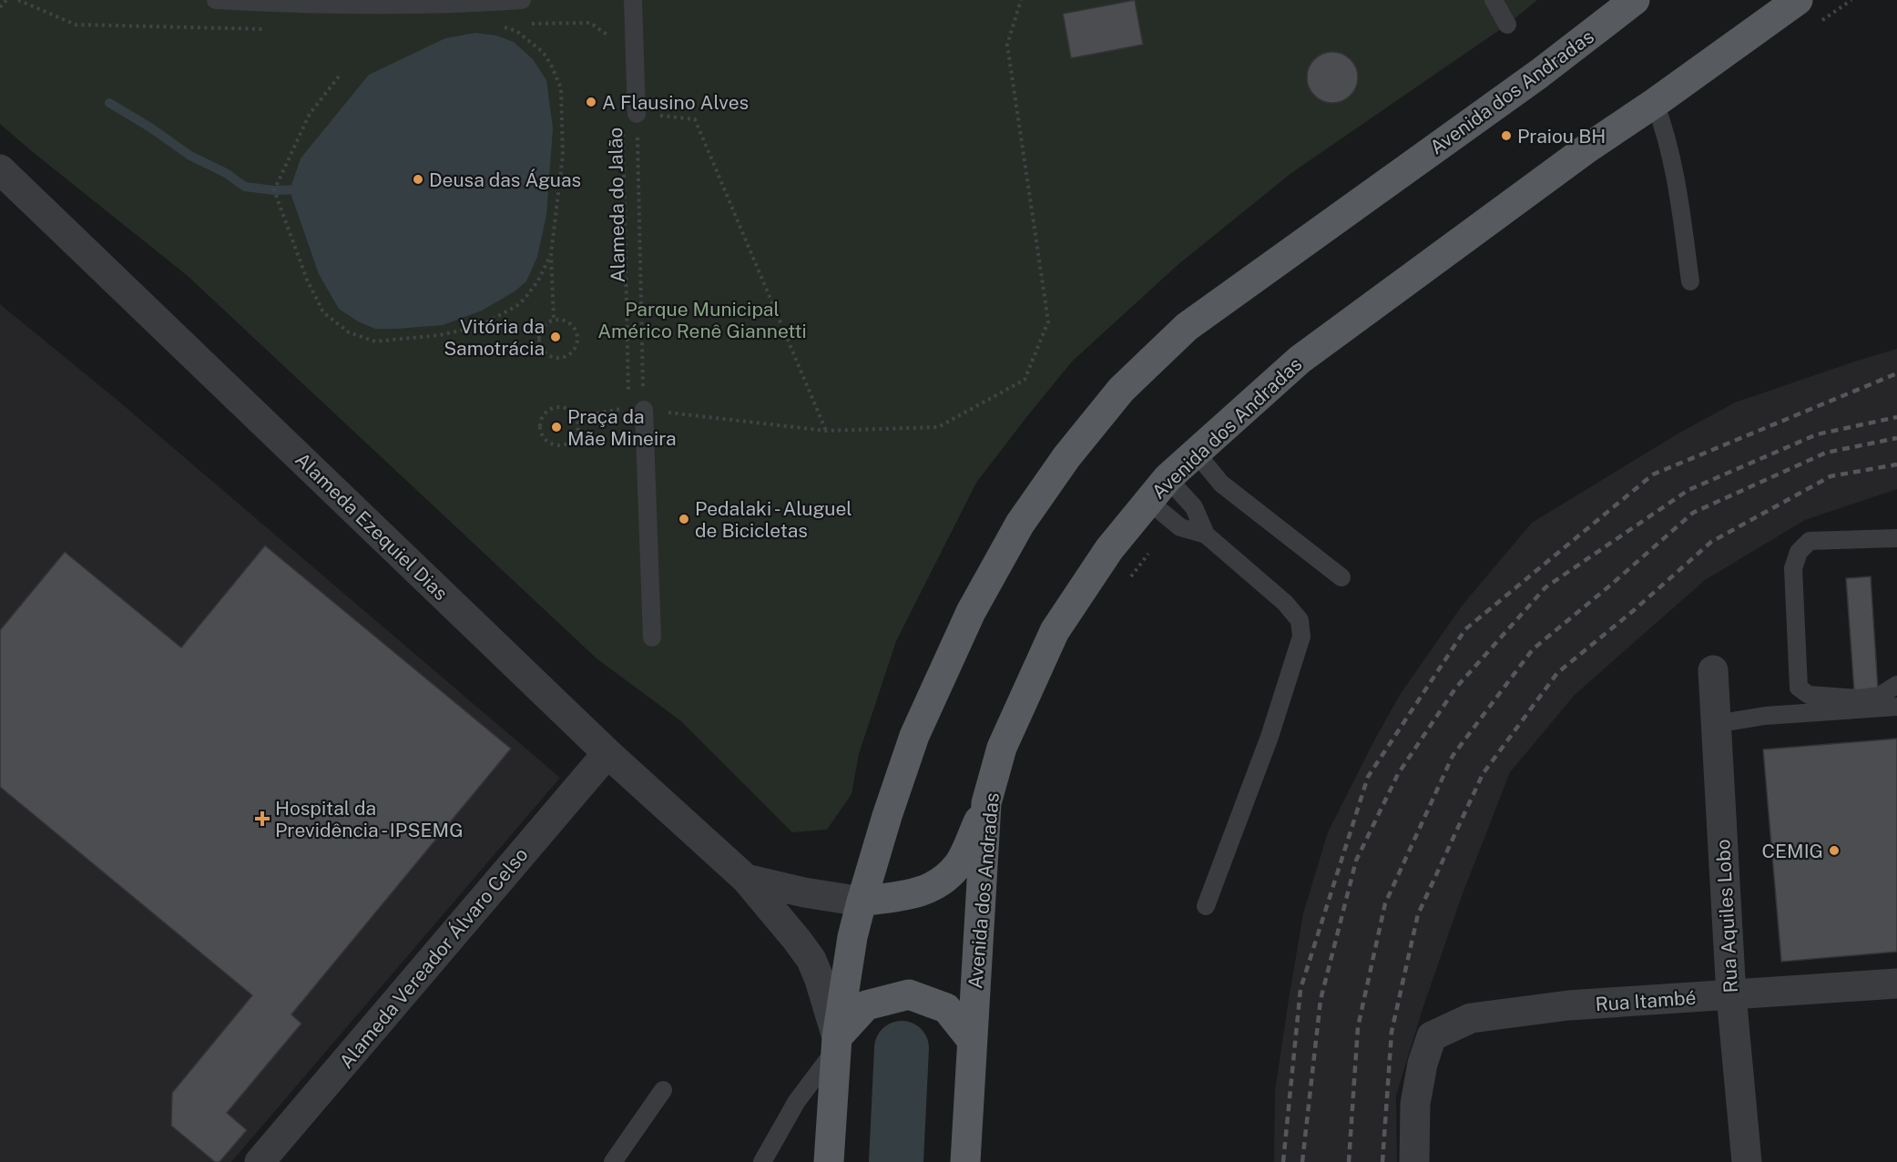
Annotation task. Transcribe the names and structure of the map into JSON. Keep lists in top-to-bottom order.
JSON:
{
  "streets": {
    "main road": ["Avenida dos Andradas"],
    "street": [
      "Alameda Ezequiel Dias",
      "Rua Aquiles Lobo",
      "Alameda Vereador Álvaro Celso",
      "Rua Itambé"
    ],
    "lane": ["Alameda do Jalão"]
  },
  "crossings": [
    ["Avenida dos Andradas", "Alameda Ezequiel Dias"],
    ["Alameda Ezequiel Dias", "Alameda Vereador Álvaro Celso"],
    ["Rua Aquiles Lobo", "Rua Itambé"]
  ],
  "parks": ["Parque Municipal Américo Renê Giannetti"],
  "places": {
    "other": [
      "A Flausino Alves",
      "Praiou BH",
      "Deusa das Águas",
      "Vitória da Samotrácia",
      "Praça da Mãe Mineira",
      "Pedalaki - Aluguel de Bicicletas",
      "CEMIG"
    ],
    "health": ["Hospital da Previdência - IPSEMG"]
  }
}
